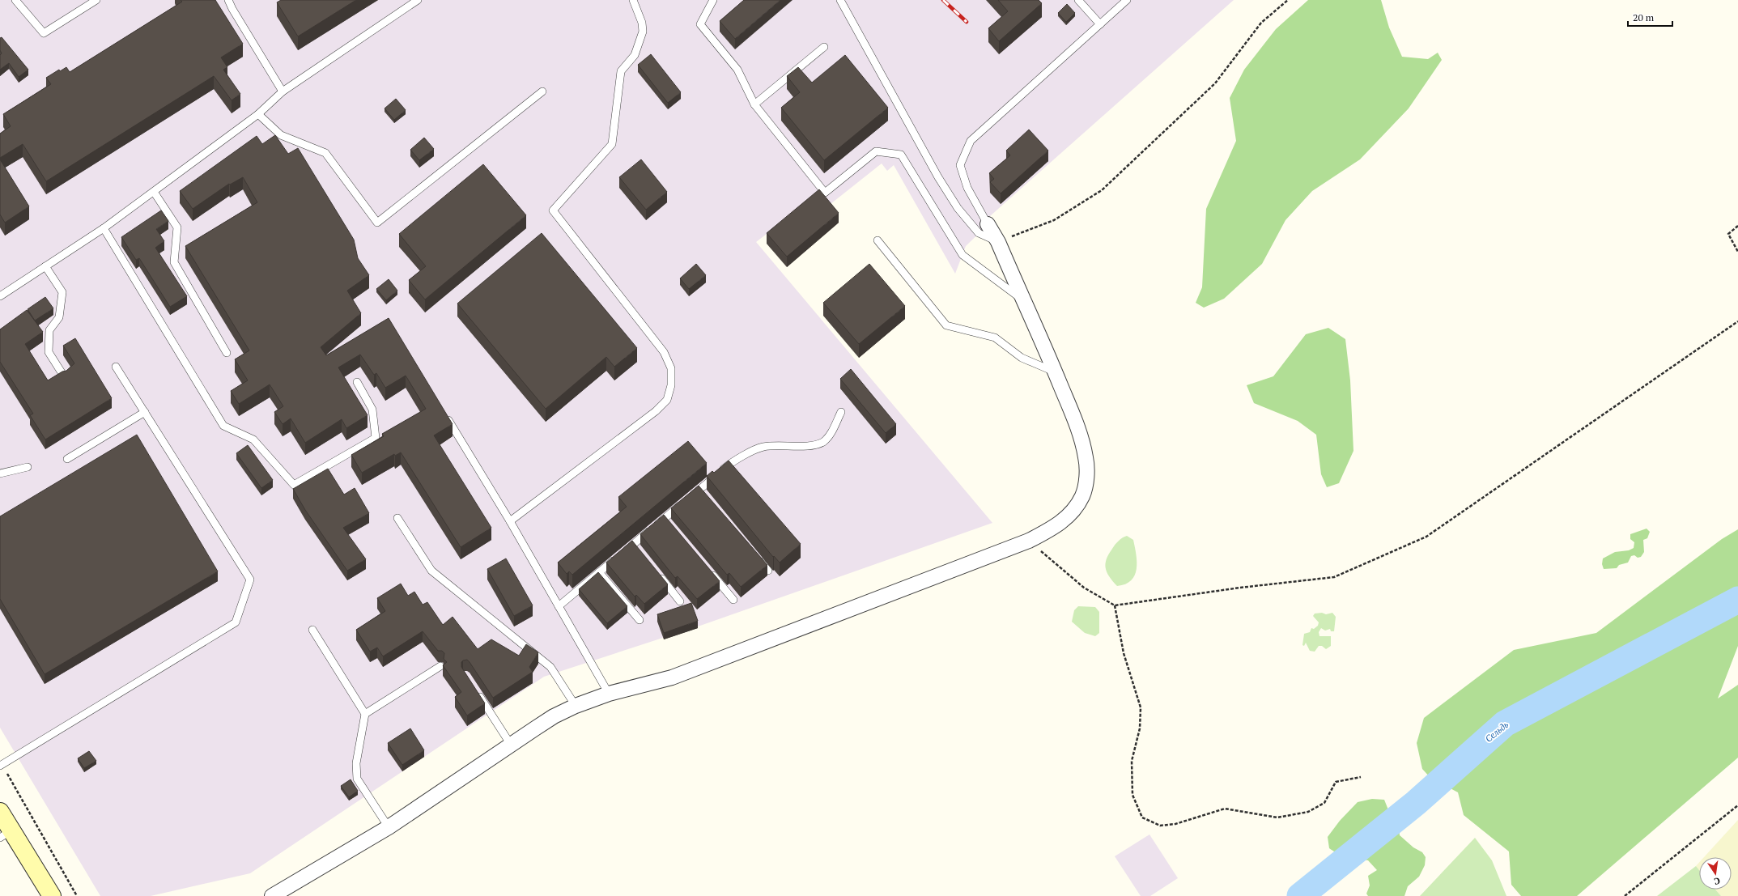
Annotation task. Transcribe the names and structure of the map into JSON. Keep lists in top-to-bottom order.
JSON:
{
  "water": ["Сельдь"],
  "scale_bar": "20 m",
  "north": "bottom"
}
